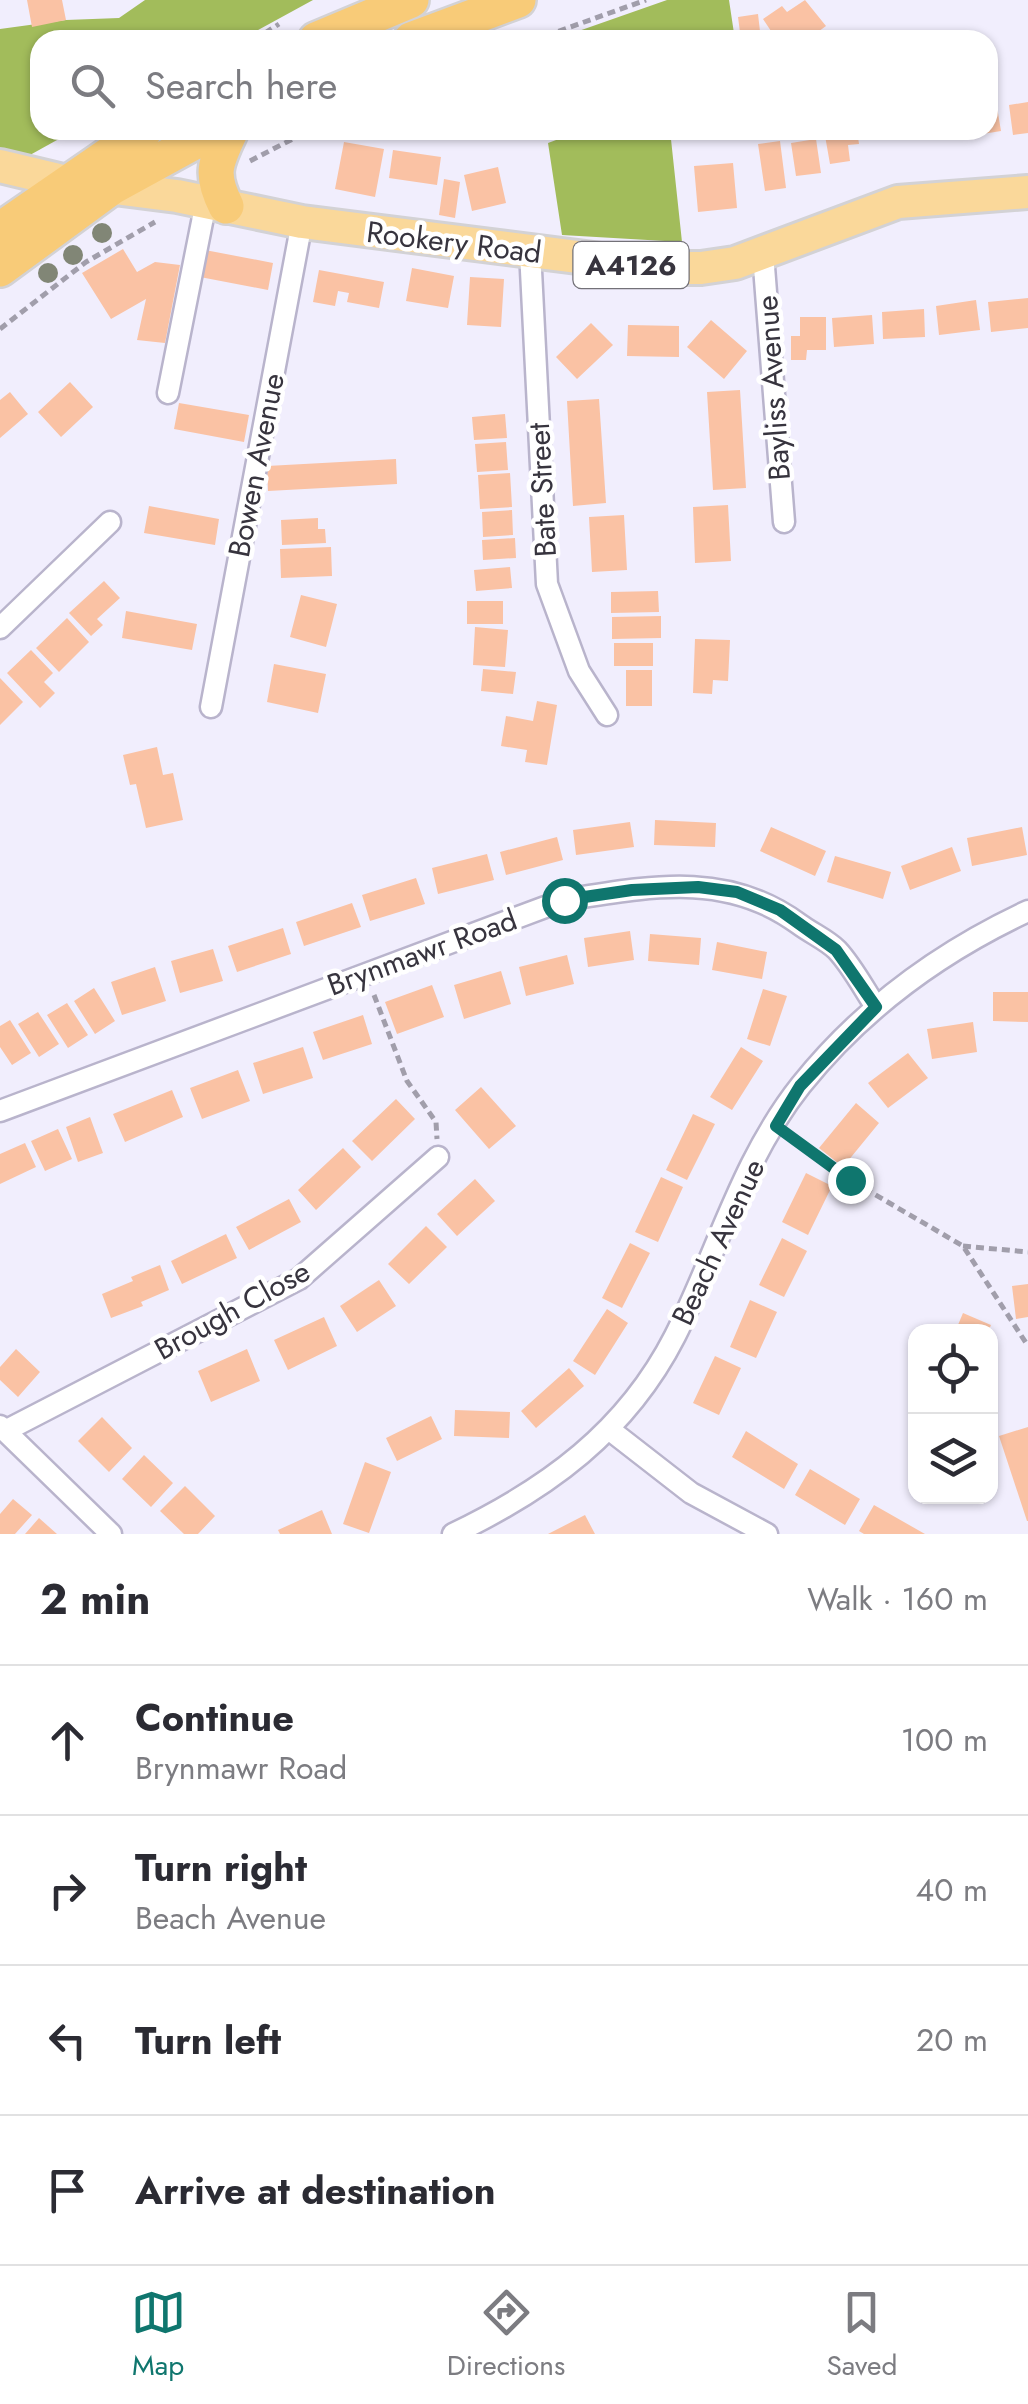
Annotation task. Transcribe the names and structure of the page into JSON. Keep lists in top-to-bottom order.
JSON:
{
  "streets": {
    "main road": ["Rookery Road", "A4126"],
    "street": [
      "Bayliss Avenue",
      "Bowen Avenue",
      "Bate Street",
      "Brynmawr Road",
      "Beach Avenue",
      "Brough Close"
    ]
  },
  "crossings": [
    ["Rookery Road", "A4126"],
    ["Rookery Road", "Bayliss Avenue"],
    ["Rookery Road", "Bowen Avenue"],
    ["Rookery Road", "Bate Street"],
    ["Brynmawr Road", "Beach Avenue"]
  ],
  "page": {
    "search": "Search here",
    "heading": ["2 min", "Walk · 160 m"],
    "list": [
      ["Continue", "Brynmawr Road", "100 m"],
      ["Turn right", "Beach Avenue", "40 m"],
      ["Turn left", "20 m"],
      "Arrive at destination"
    ],
    "nav": ["Map", "Directions", "Saved"]
  }
}
